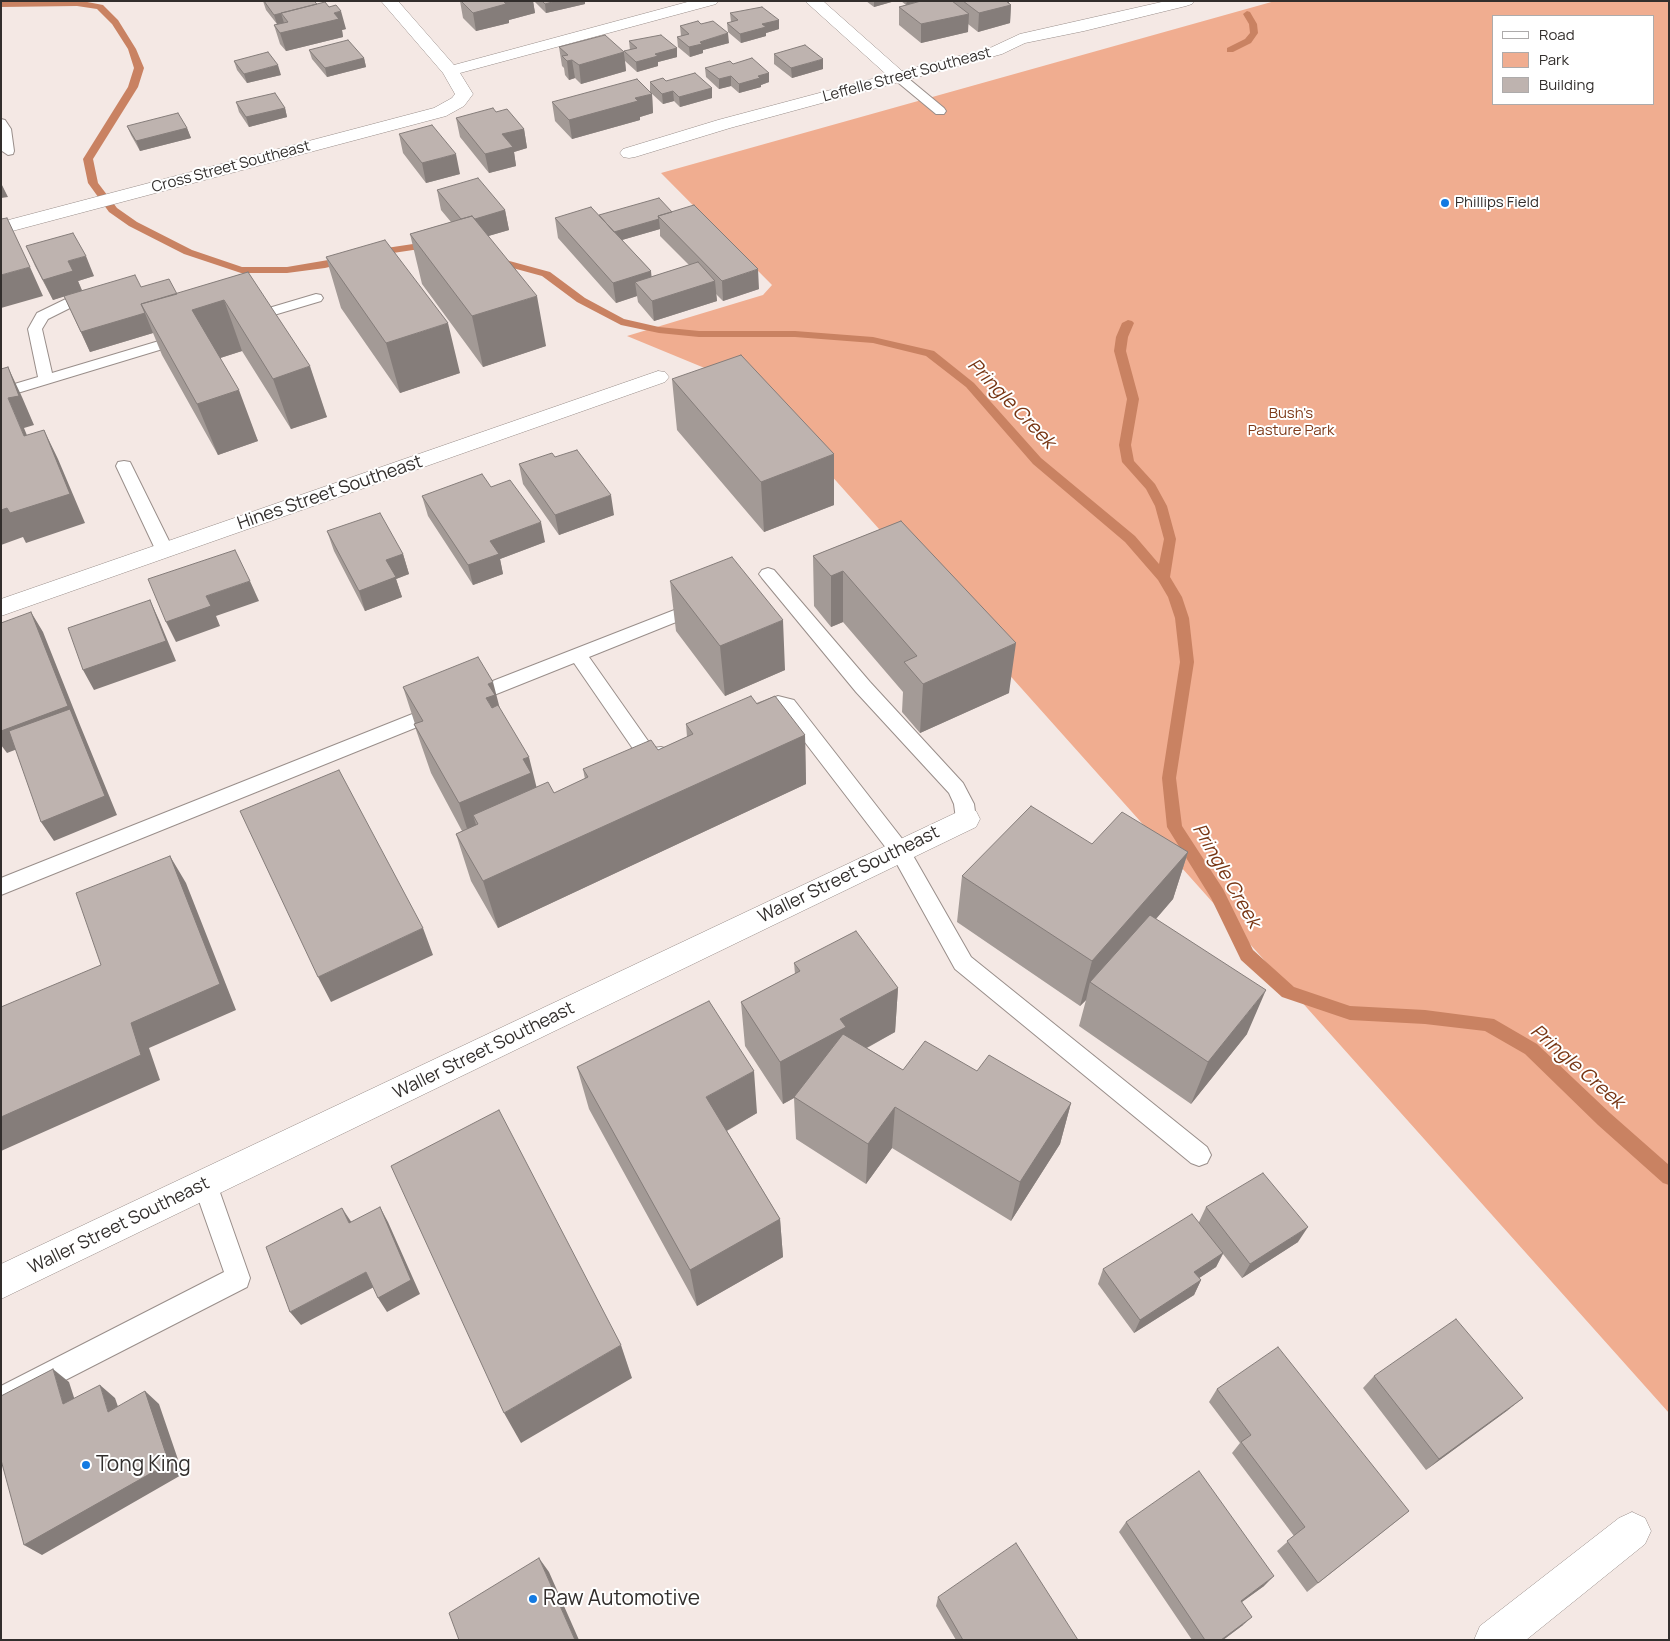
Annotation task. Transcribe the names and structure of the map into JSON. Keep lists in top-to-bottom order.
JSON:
{
  "streets": {
    "street": [
      "Leffelle Street Southeast",
      "Cross Street Southeast",
      "Hines Street Southeast",
      "Waller Street Southeast"
    ]
  },
  "water": ["Pringle Creek"],
  "parks": ["Bush's Pasture Park"],
  "places": ["Phillips Field", "Tong King", "Raw Automotive"],
  "legend": ["Road", "Park", "Building"]
}
